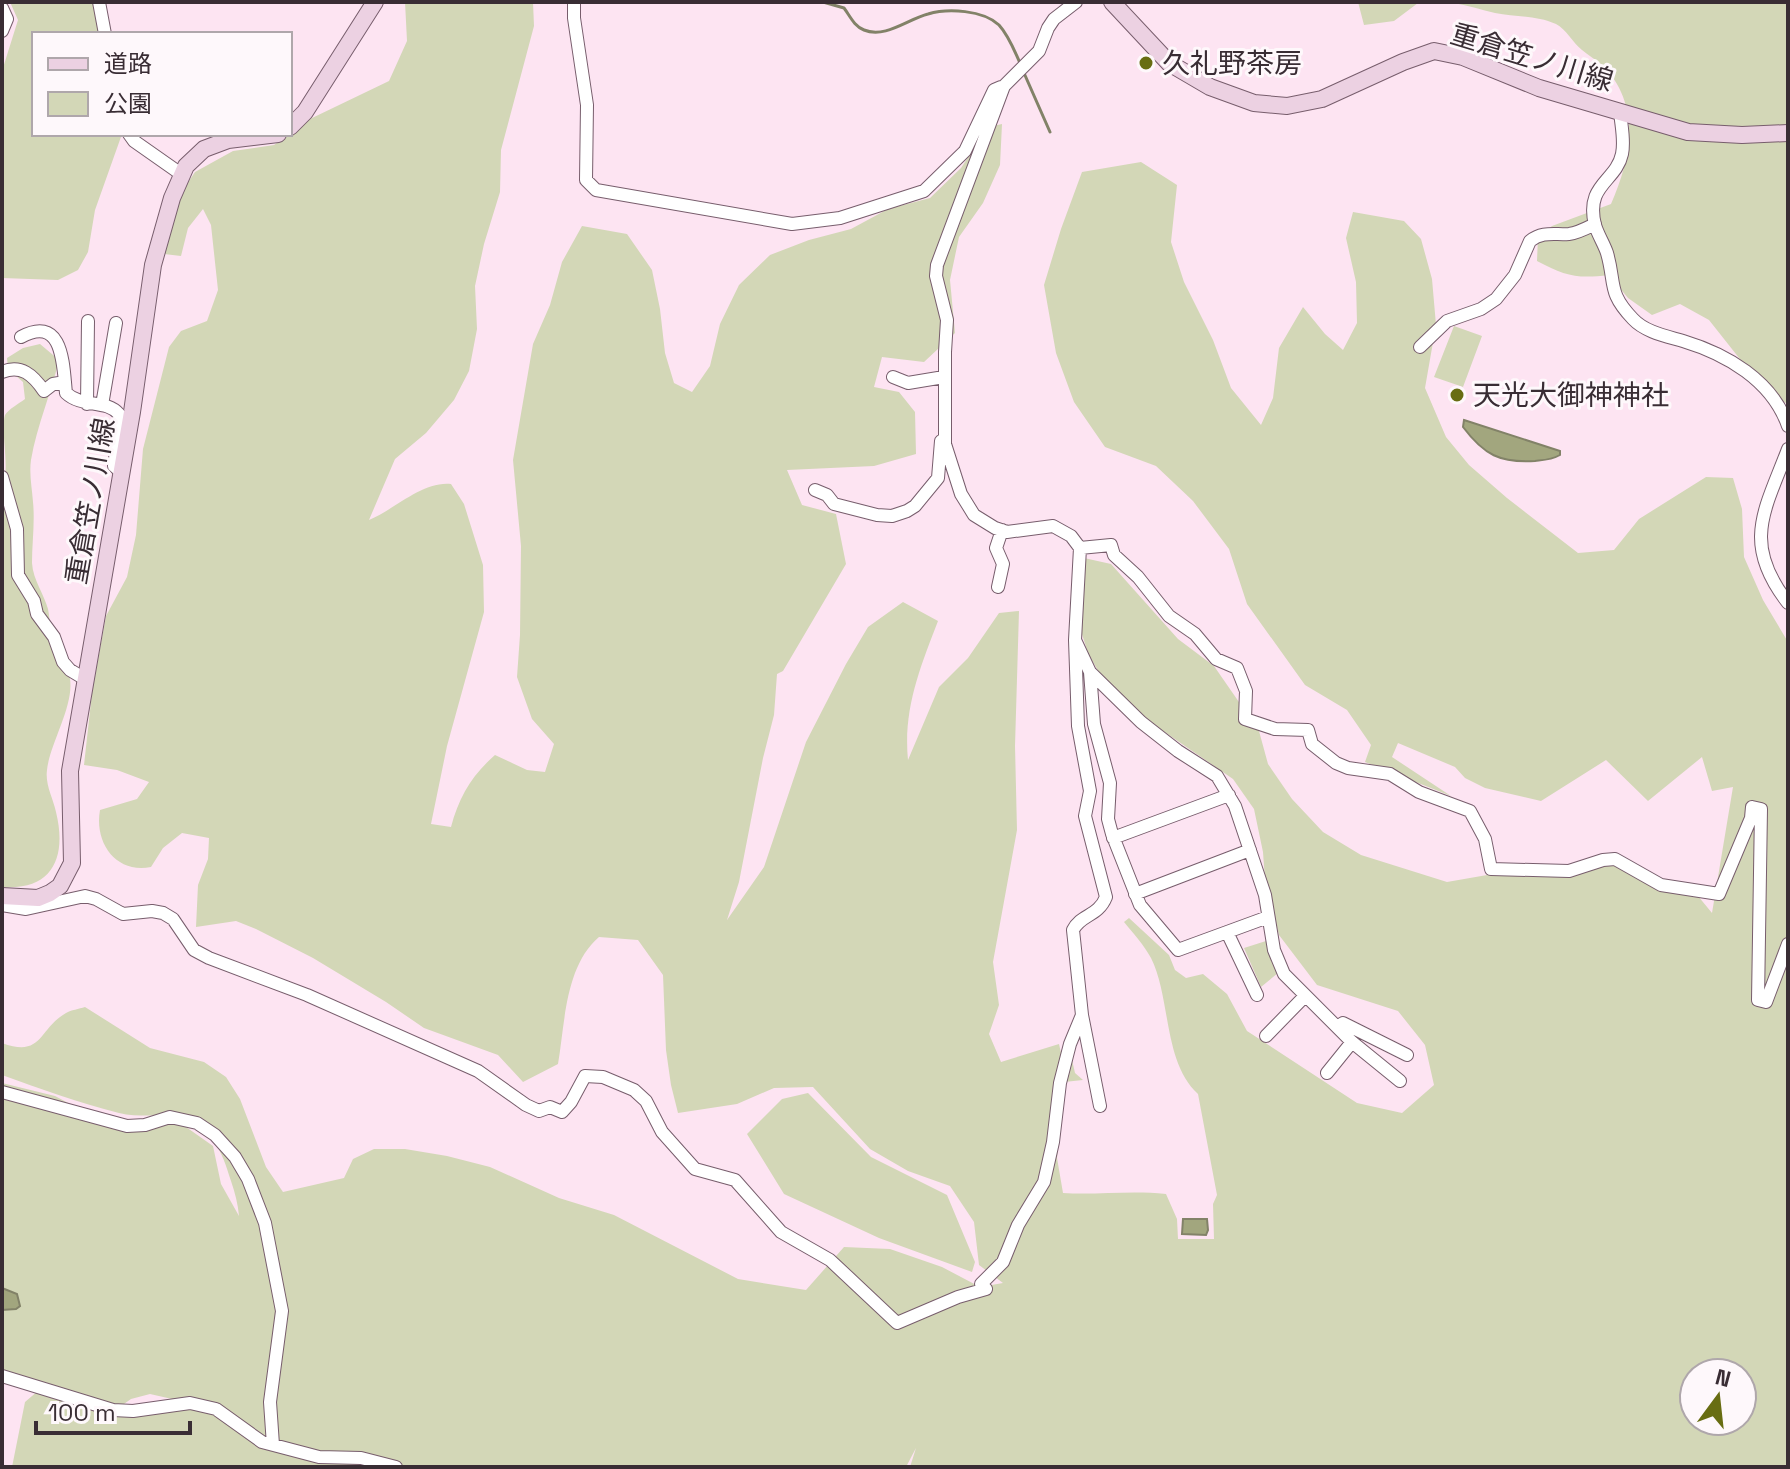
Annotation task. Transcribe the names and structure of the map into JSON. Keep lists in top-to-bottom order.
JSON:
{
  "streets": {
    "main road": ["重倉笠ノ川線"]
  },
  "places": ["久礼野茶房", "天光大御神神社"],
  "legend": ["道路", "公園"],
  "scale_bar": "100 m",
  "north": "top"
}
